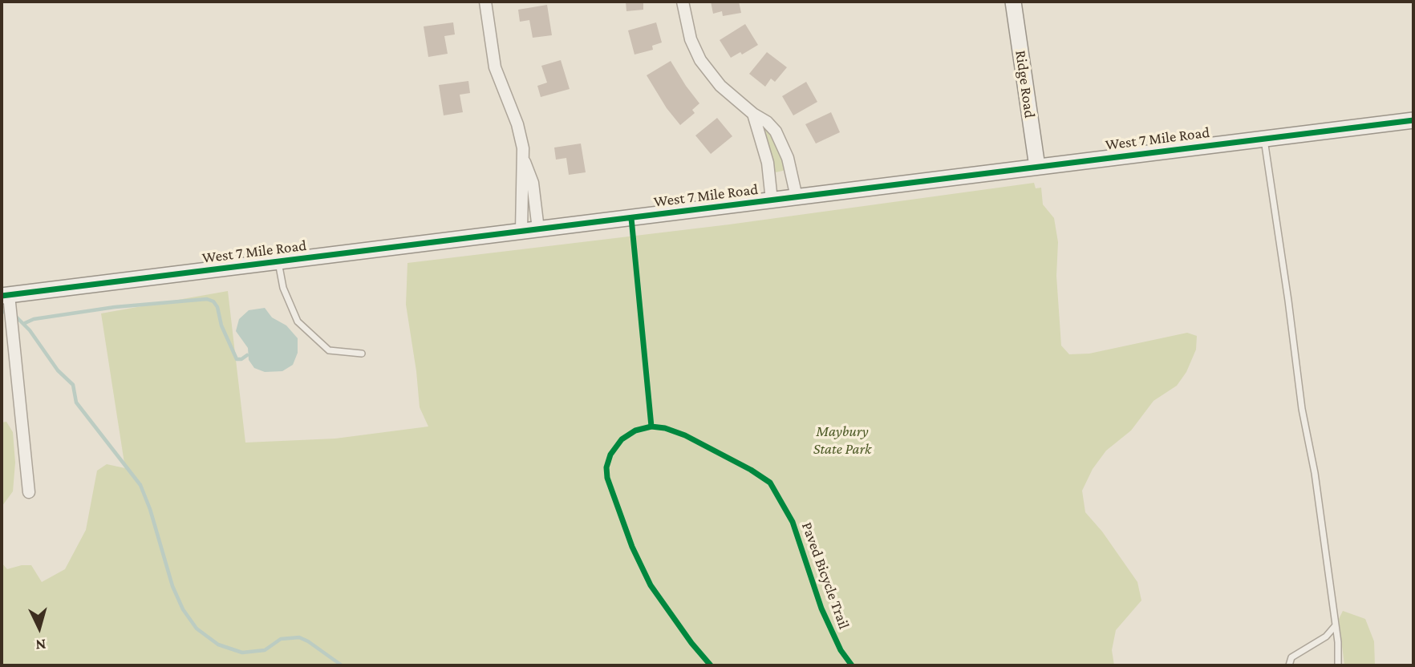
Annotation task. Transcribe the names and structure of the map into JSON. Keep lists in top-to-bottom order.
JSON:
{
  "streets": {
    "street": ["Ridge Road", "West 7 Mile Road"],
    "cycle path": ["Paved Bicycle Trail"]
  },
  "crossings": [
    ["Ridge Road", "West 7 Mile Road"]
  ],
  "parks": ["Maybury State Park"],
  "north": "bottom"
}
